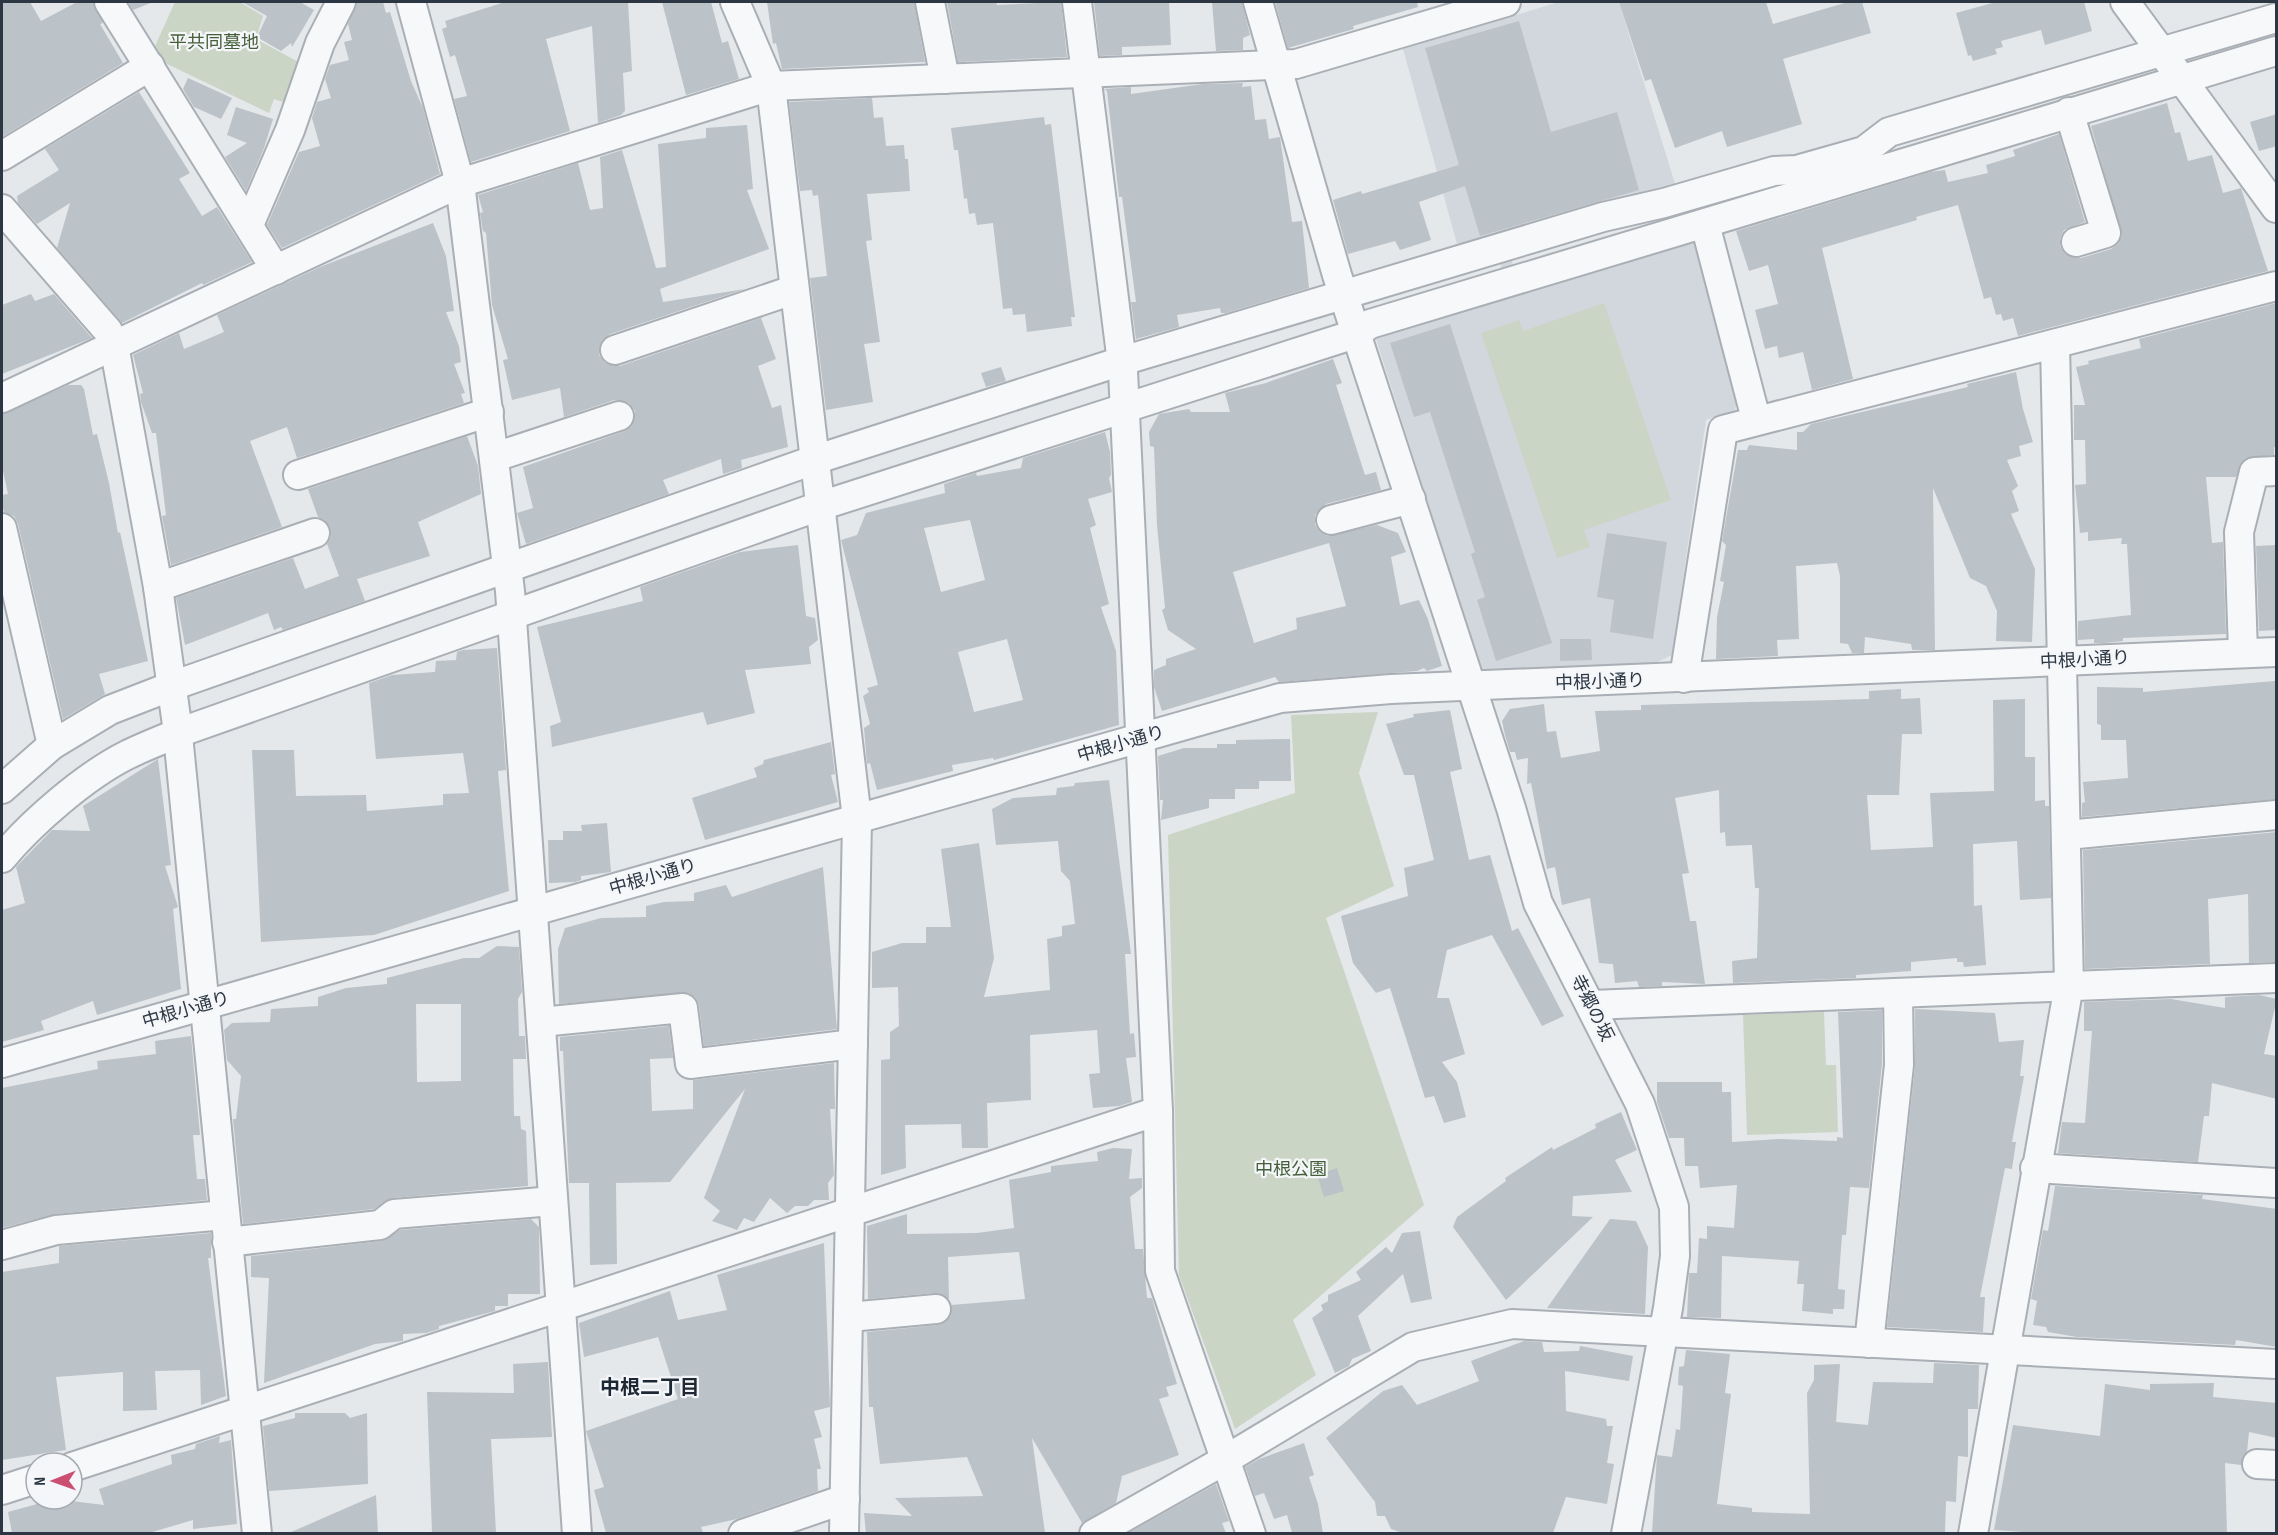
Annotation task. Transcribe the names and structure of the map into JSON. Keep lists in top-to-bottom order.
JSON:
{
  "streets": {
    "street": ["中根小通り", "寺郷の坂"]
  },
  "crossings": [
    ["中根小通り", "寺郷の坂"]
  ],
  "districts": ["中根二丁目"],
  "parks": ["平共同墓地", "中根公園"],
  "north": "left"
}
